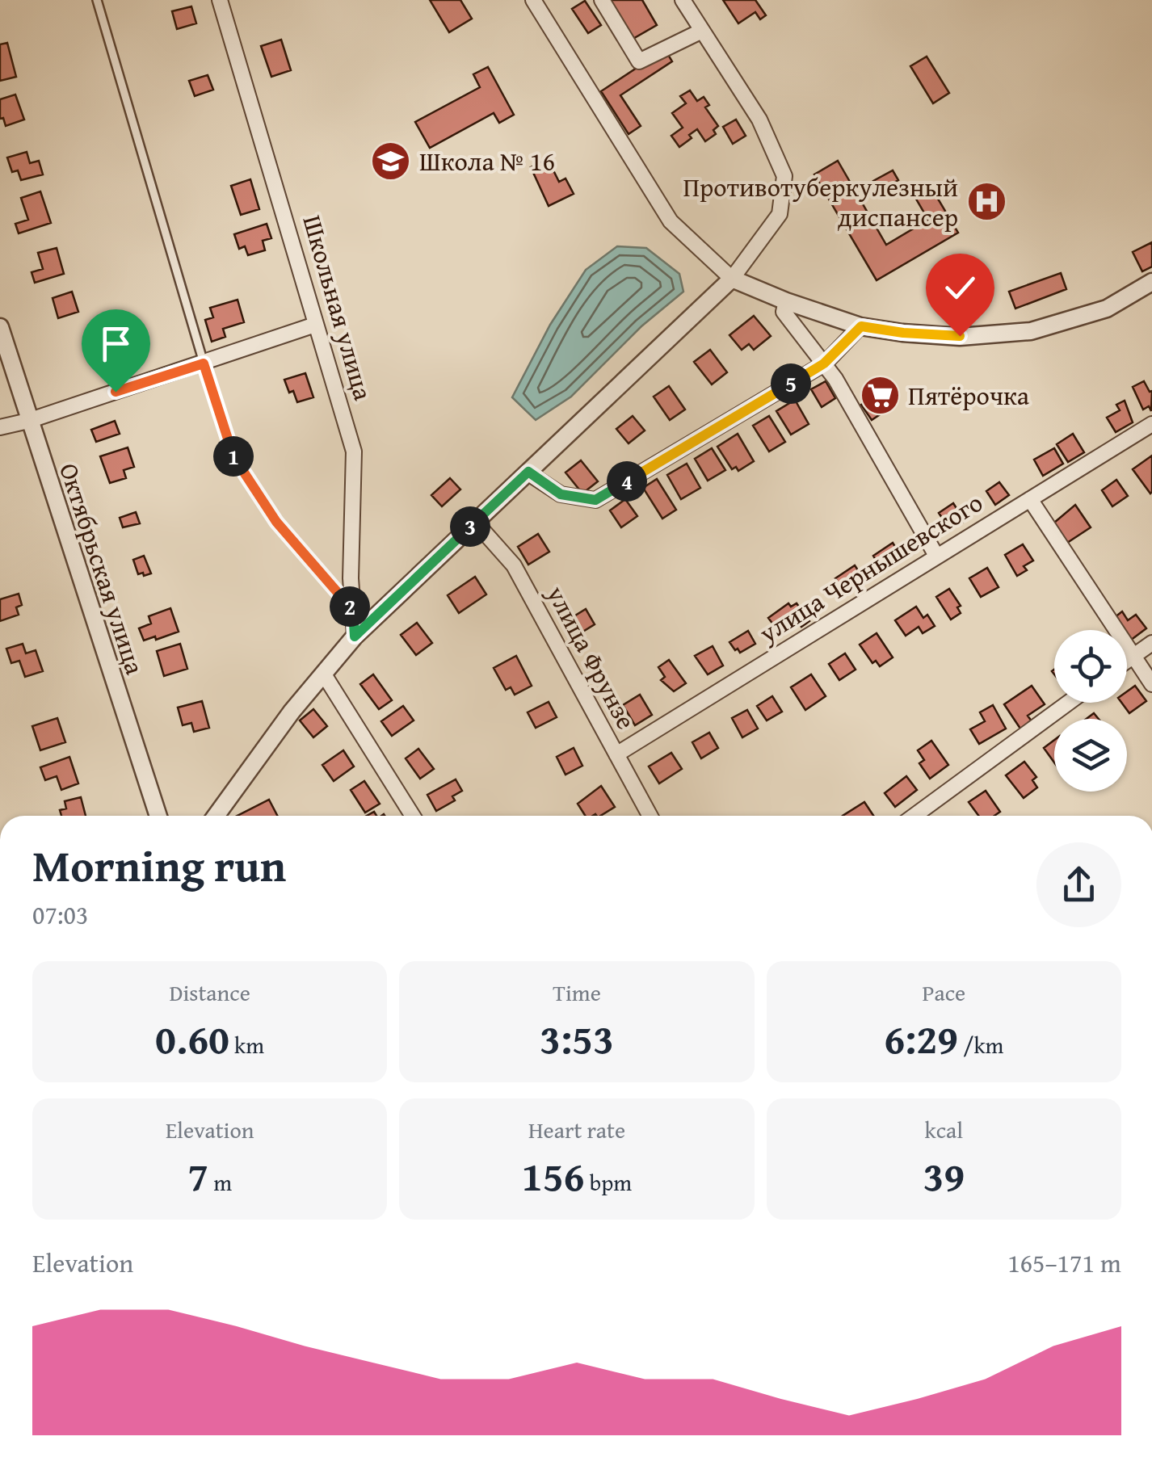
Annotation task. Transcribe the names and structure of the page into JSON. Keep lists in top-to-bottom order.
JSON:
{
  "streets": {
    "street": [
      "Школьная улица",
      "улица Чернышевского",
      "Октябрьская улица",
      "улица Фрунзе"
    ]
  },
  "crossings": [
    ["улица Чернышевского", "улица Фрунзе"]
  ],
  "places": {
    "school or university": ["Школа № 16"],
    "hospital": ["Противотуберкулезный диспансер"],
    "supermarket": ["Пятёрочка"]
  },
  "page": {
    "pins": [
      "5",
      "1",
      "4",
      "3",
      "2"
    ],
    "heading": ["Morning run", "07:03"],
    "stats": [
      ["Distance", "0.60 km"],
      ["Time", "3:53"],
      ["Pace", "6:29 /km"],
      ["Elevation", "7 m"],
      ["Heart rate", "156 bpm"],
      ["kcal", "39"]
    ],
    "chart": ["Elevation", "165–171 m"]
  }
}
